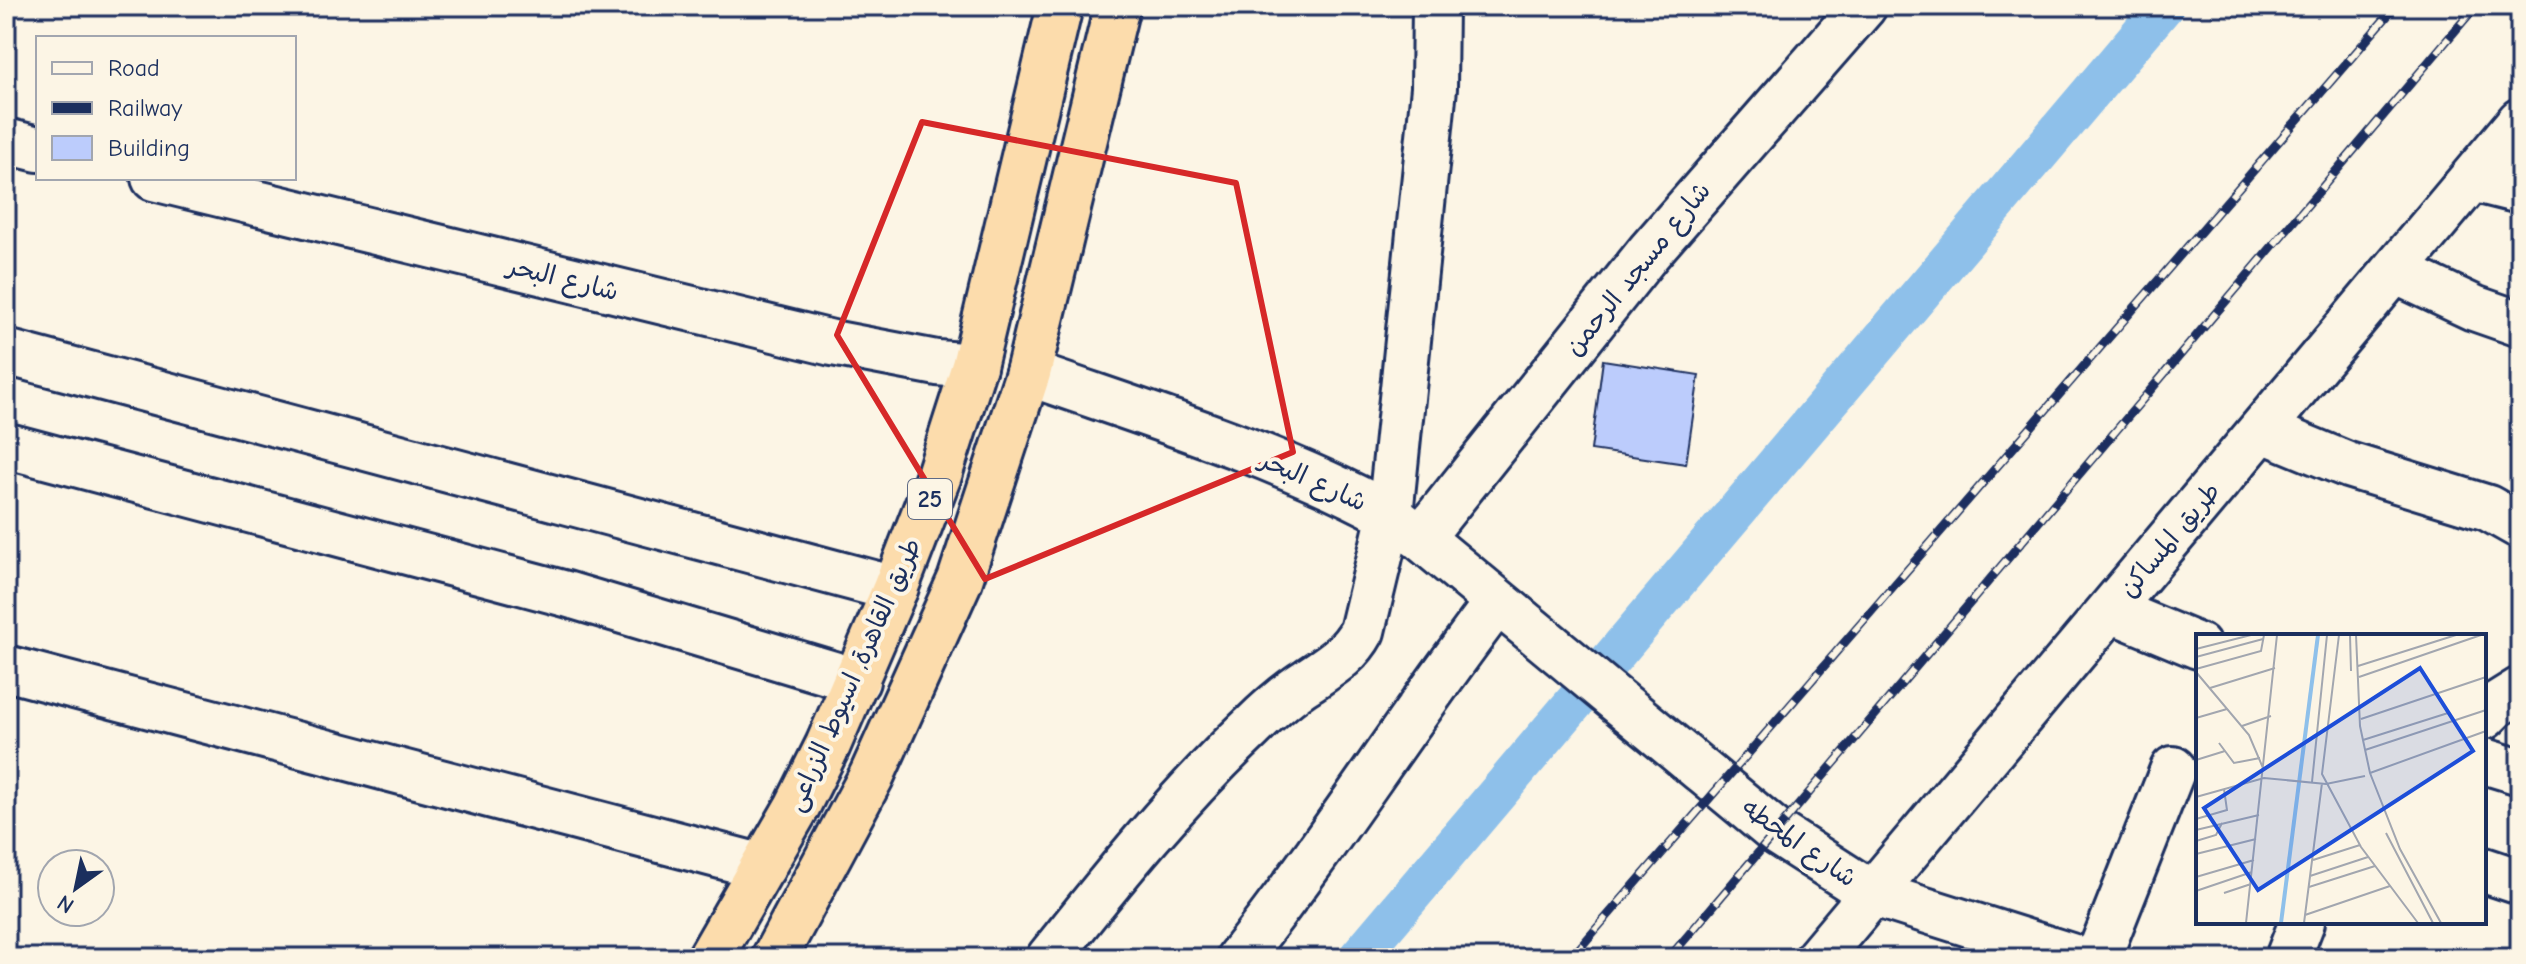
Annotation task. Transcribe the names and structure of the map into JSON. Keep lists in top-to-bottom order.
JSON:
{
  "streets": {
    "highway": ["25", "طريق القاهرة, اسيوط الزراعى"],
    "street": [
      "شارع مسجد الرحمن",
      "شارع البحر",
      "طريق المساكن",
      "شارع المحطه"
    ]
  },
  "crossings": [
    ["شارع مسجد الرحمن", "شارع البحر"],
    ["شارع البحر", "طريق القاهرة, اسيوط الزراعى"],
    ["شارع البحر", "شارع المحطه"],
    ["طريق المساكن", "شارع المحطه"]
  ],
  "legend": ["Road", "Railway", "Building"],
  "north": "bottom left"
}
